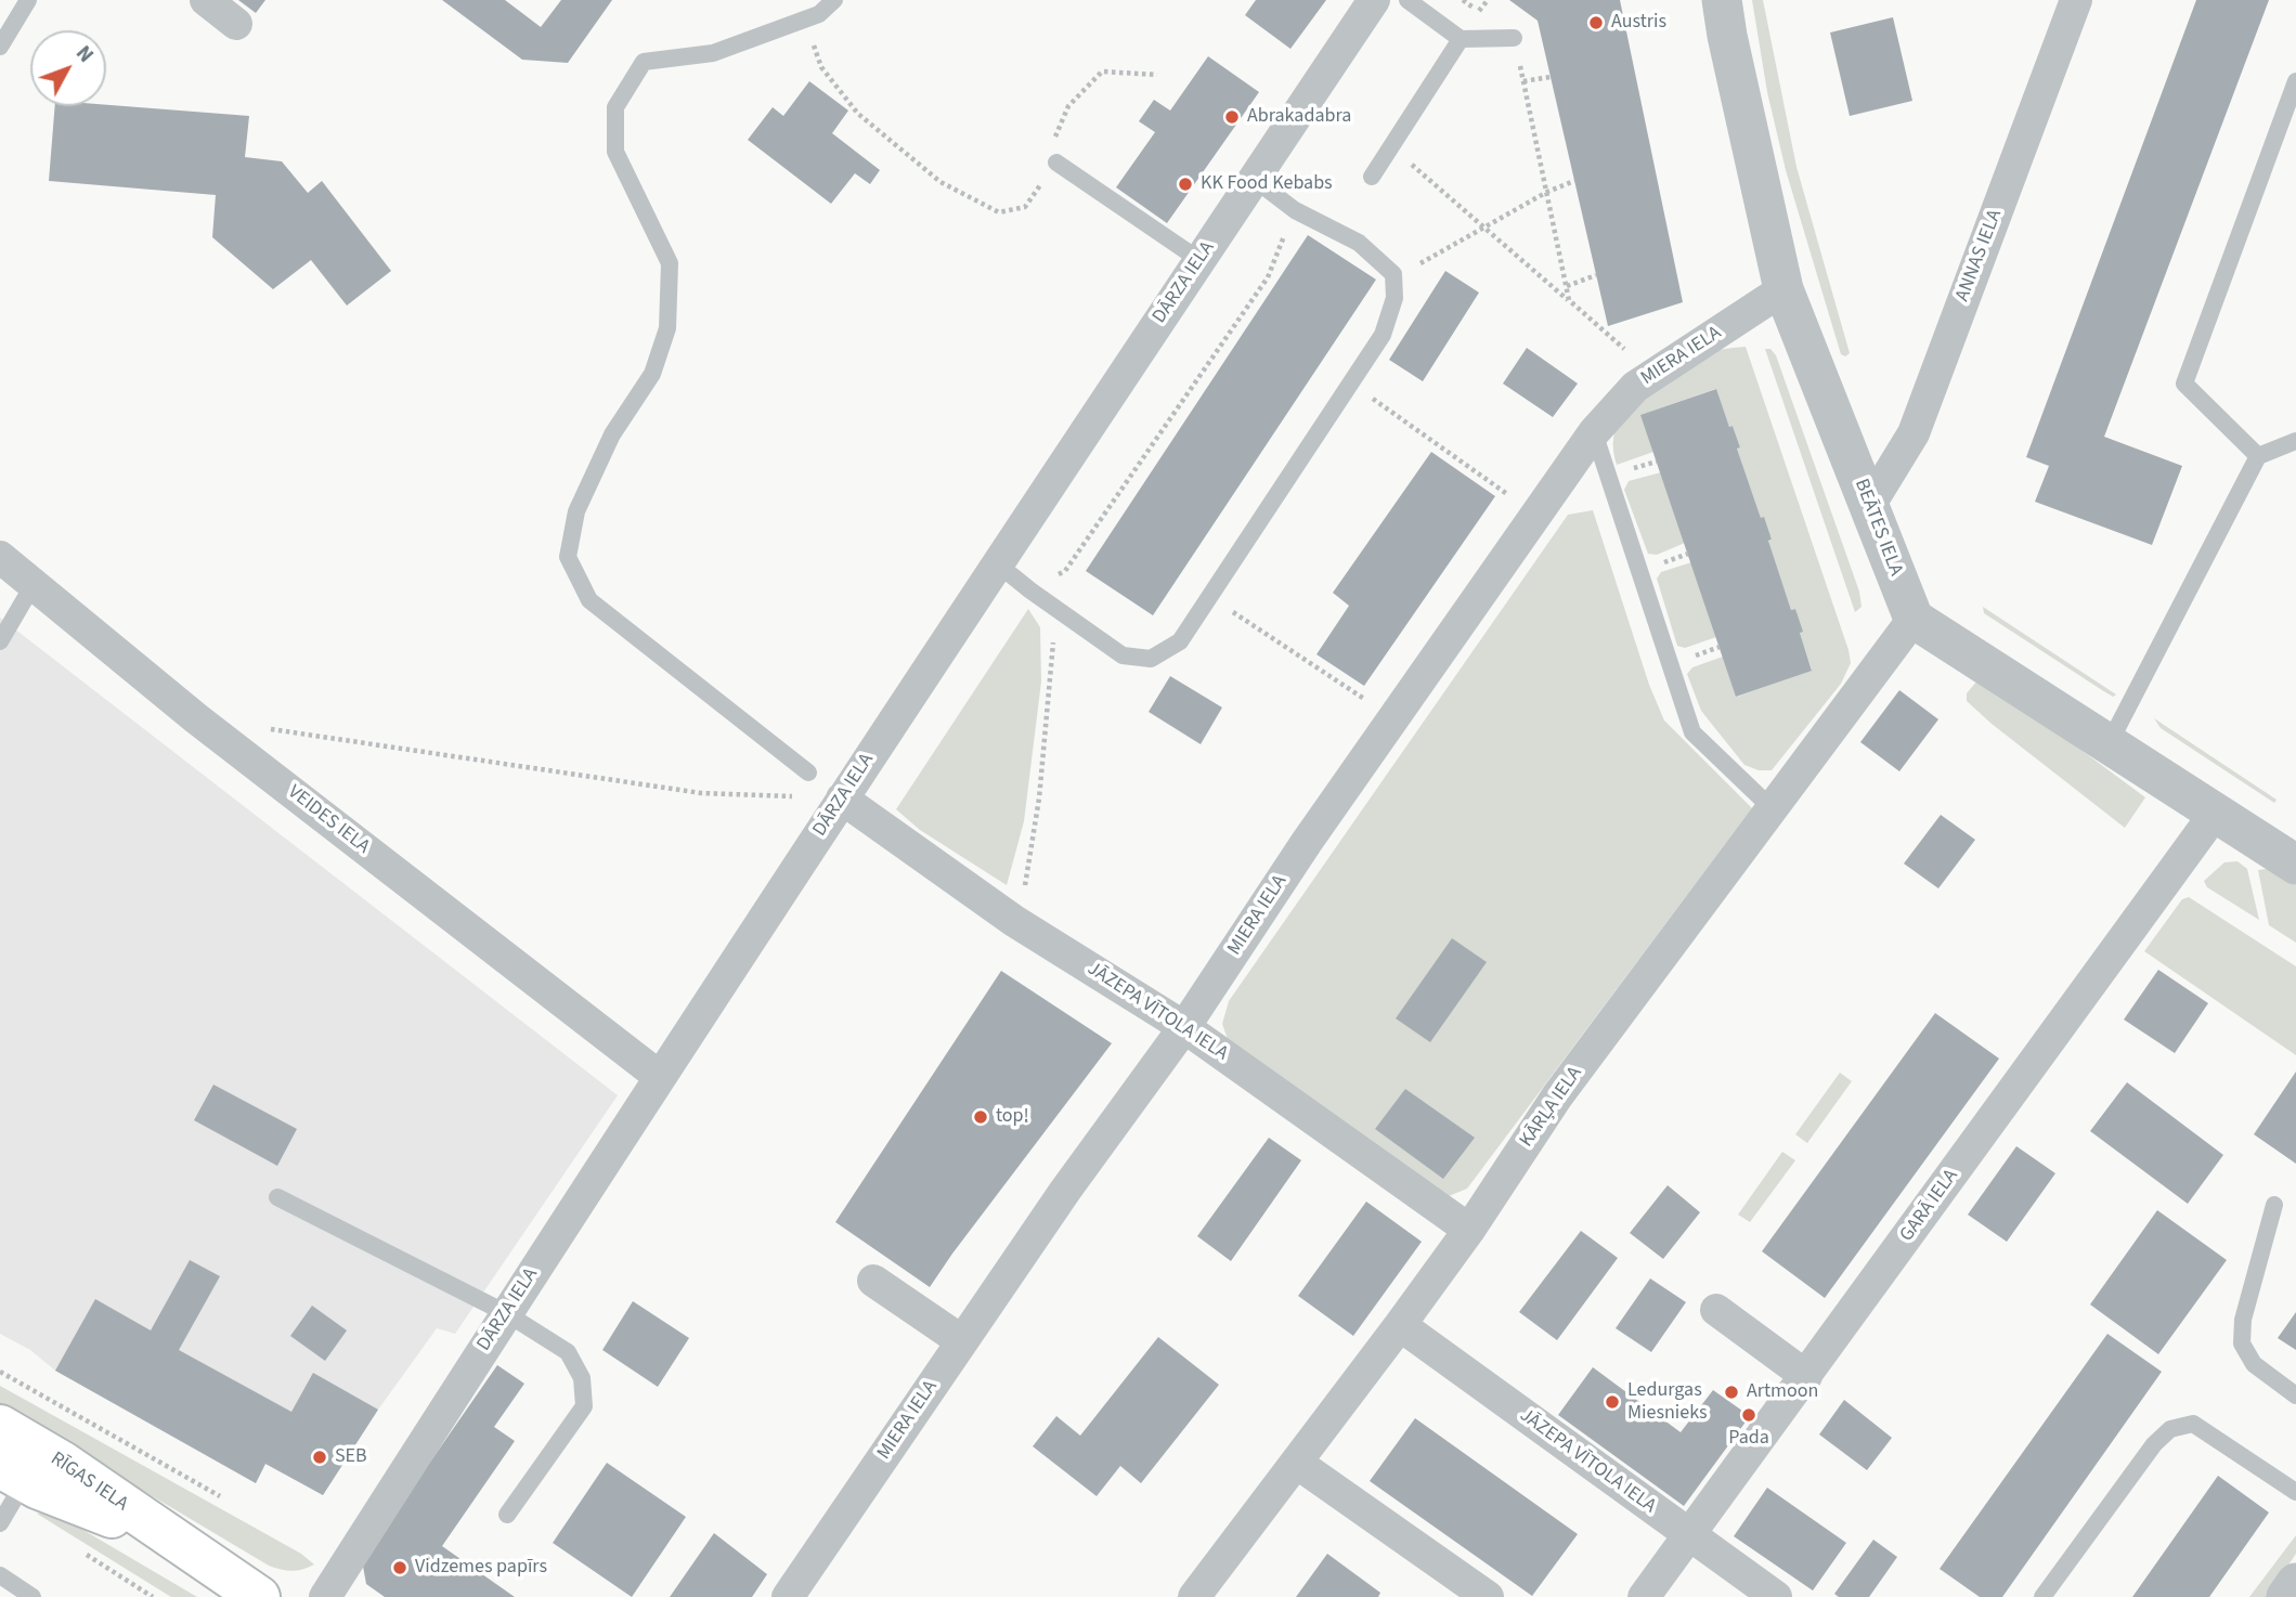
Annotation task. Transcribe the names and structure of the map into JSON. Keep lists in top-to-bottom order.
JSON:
{
  "streets": {
    "main road": ["RĪGAS IELA"],
    "street": [
      "ANNAS IELA",
      "DĀRZA IELA",
      "MIERA IELA",
      "BEĀTES IELA",
      "VEIDES IELA",
      "JĀZEPA VĪTOLA IELA",
      "KĀRĻA IELA",
      "GARĀ IELA"
    ]
  },
  "crossings": [
    ["ANNAS IELA", "BEĀTES IELA"],
    ["DĀRZA IELA", "VEIDES IELA"],
    ["DĀRZA IELA", "JĀZEPA VĪTOLA IELA"],
    ["MIERA IELA", "BEĀTES IELA"],
    ["MIERA IELA", "JĀZEPA VĪTOLA IELA"],
    ["BEĀTES IELA", "KĀRĻA IELA"],
    ["JĀZEPA VĪTOLA IELA", "KĀRĻA IELA"],
    ["JĀZEPA VĪTOLA IELA", "GARĀ IELA"]
  ],
  "places": [
    "Austris",
    "Abrakadabra",
    "KK Food Kebabs",
    "top!",
    "Artmoon",
    "Ledurgas Miesnieks",
    "Pada",
    "SEB",
    "Vidzemes papīrs"
  ],
  "north": "top right"
}
